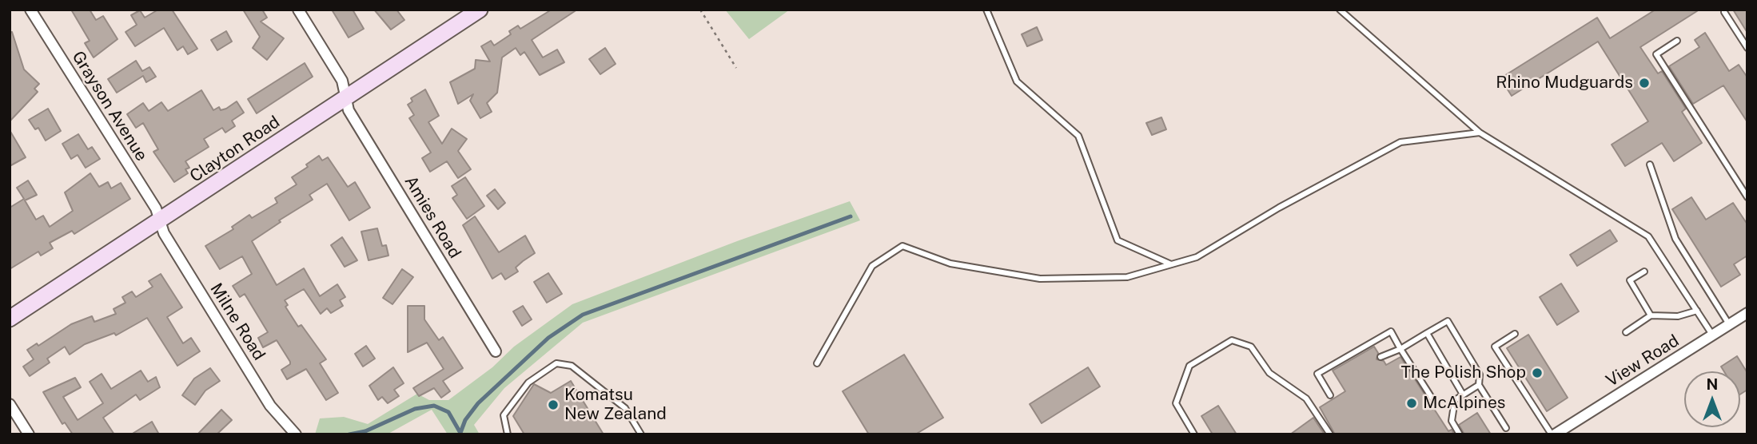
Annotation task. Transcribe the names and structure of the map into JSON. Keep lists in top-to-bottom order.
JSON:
{
  "streets": {
    "main road": ["Clayton Road"],
    "street": [
      "Grayson Avenue",
      "Amies Road",
      "Milne Road",
      "View Road"
    ]
  },
  "crossings": [
    ["Grayson Avenue", "Clayton Road"],
    ["Grayson Avenue", "Milne Road"],
    ["Clayton Road", "Amies Road"],
    ["Clayton Road", "Milne Road"]
  ],
  "places": [
    "Rhino Mudguards",
    "The Polish Shop",
    "McAlpines",
    "Komatsu New Zealand"
  ],
  "north": "top"
}
